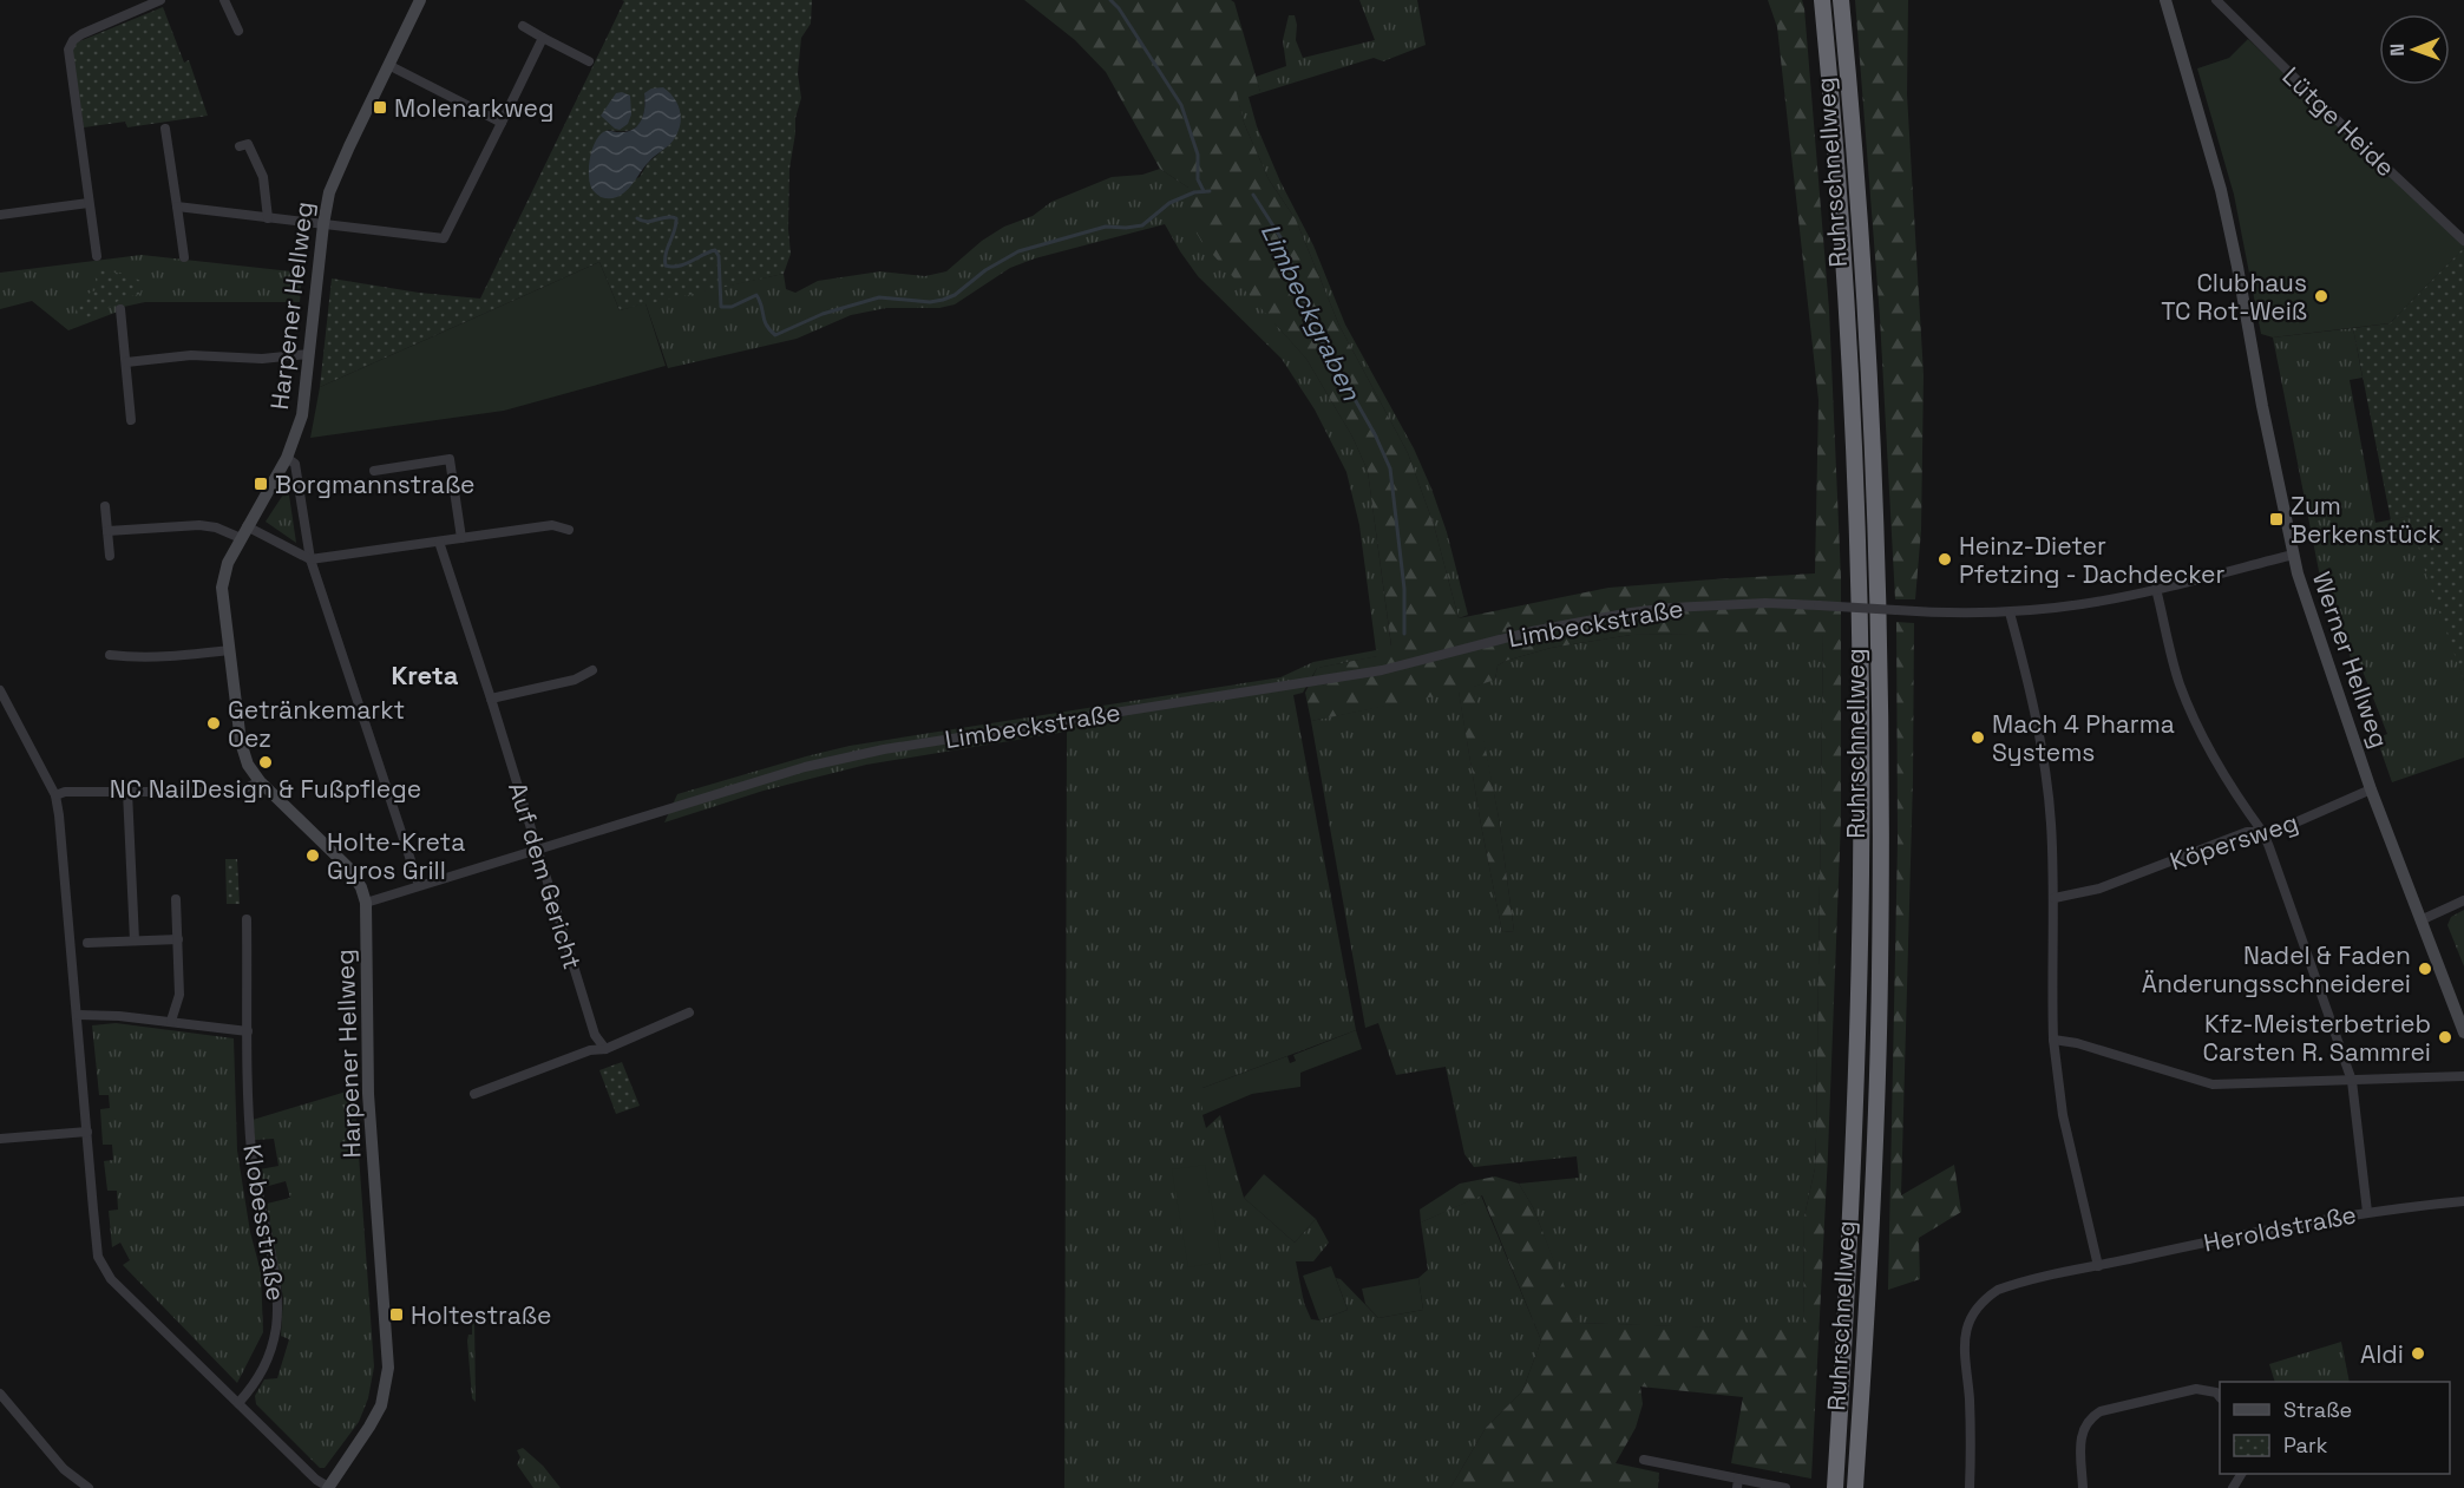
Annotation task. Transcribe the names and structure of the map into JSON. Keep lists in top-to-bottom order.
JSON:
{
  "streets": {
    "highway": ["Ruhrschnellweg"],
    "street": [
      "Lütge Heide",
      "Harpener Hellweg",
      "Limbeckstraße",
      "Werner Hellweg",
      "Köpersweg",
      "Auf dem Gericht",
      "Klobesstraße",
      "Heroldstraße"
    ]
  },
  "crossings": [
    ["Harpener Hellweg", "Limbeckstraße"],
    ["Limbeckstraße", "Auf dem Gericht"],
    ["Werner Hellweg", "Köpersweg"]
  ],
  "districts": ["Kreta"],
  "water": ["Limbeckgraben"],
  "places": {
    "transit": [
      "Molenarkweg",
      "Borgmannstraße",
      "Zum Berkenstück",
      "Holtestraße"
    ],
    "other": [
      "Clubhaus TC Rot-Weiß",
      "Heinz-Dieter Pfetzing - Dachdecker",
      "Getränkemarkt Oez",
      "Mach 4 Pharma Systems",
      "NC NailDesign & Fußpflege",
      "Holte-Kreta Gyros Grill",
      "Nadel & Faden Änderungsschneiderei",
      "Kfz-Meisterbetrieb Carsten R. Sammrei",
      "Aldi"
    ]
  },
  "legend": ["Straße", "Park"],
  "north": "left"
}
